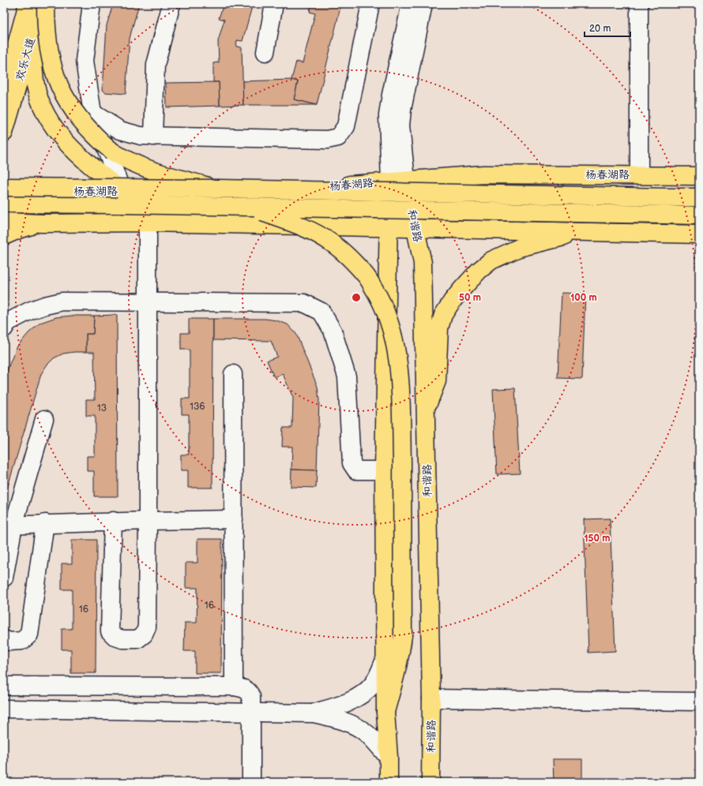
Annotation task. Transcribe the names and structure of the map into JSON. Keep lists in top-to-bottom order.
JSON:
{
  "streets": {
    "main road": ["欢乐大道", "杨春湖路", "和谐路"]
  },
  "crossings": [
    ["杨春湖路", "和谐路"]
  ],
  "house_numbers": [
    "136",
    "13",
    "16",
    "16"
  ],
  "scale_bar": "20 m",
  "rings": ["50 m", "100 m", "150 m"]
}
